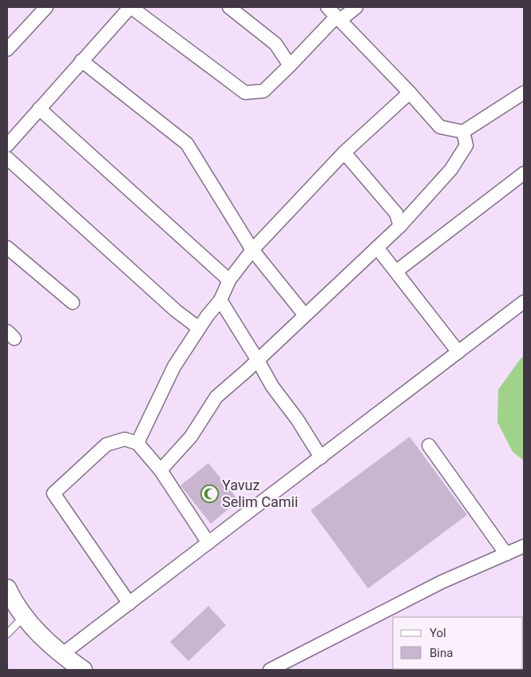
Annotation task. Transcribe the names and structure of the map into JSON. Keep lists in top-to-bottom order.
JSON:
{
  "places": {
    "mosque": ["Yavuz Selim Camii"]
  },
  "legend": ["Yol", "Bina"]
}
